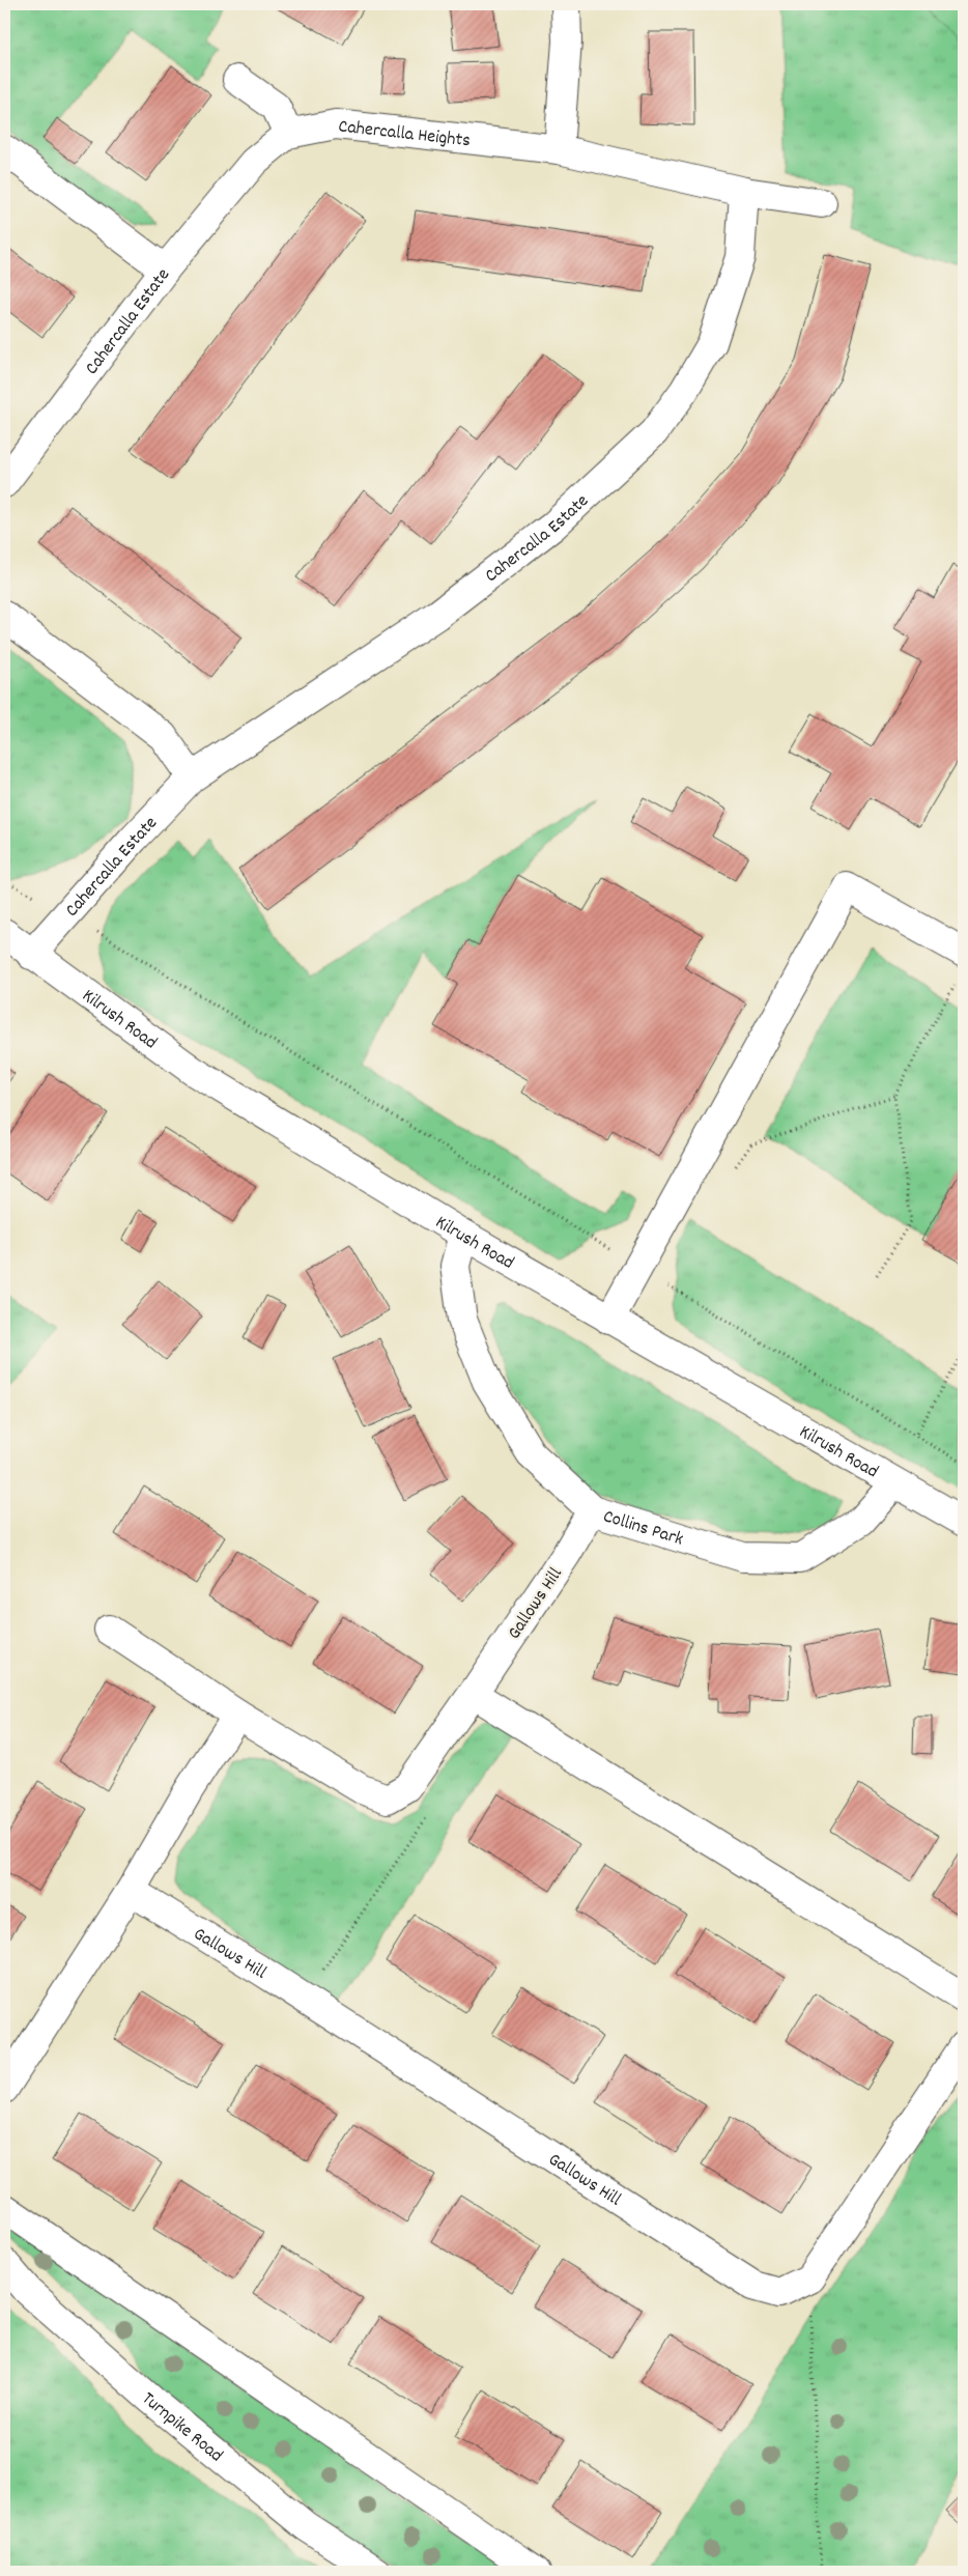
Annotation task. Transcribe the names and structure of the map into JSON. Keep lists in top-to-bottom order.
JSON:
{
  "streets": {
    "street": [
      "Cahercalla Heights",
      "Cahercalla Estate",
      "Kilrush Road",
      "Collins Park",
      "Gallows Hill",
      "Turnpike Road"
    ]
  },
  "crossings": [
    ["Cahercalla Heights", "Cahercalla Estate"],
    ["Cahercalla Estate", "Kilrush Road"],
    ["Kilrush Road", "Collins Park"],
    ["Collins Park", "Gallows Hill"]
  ]
}
